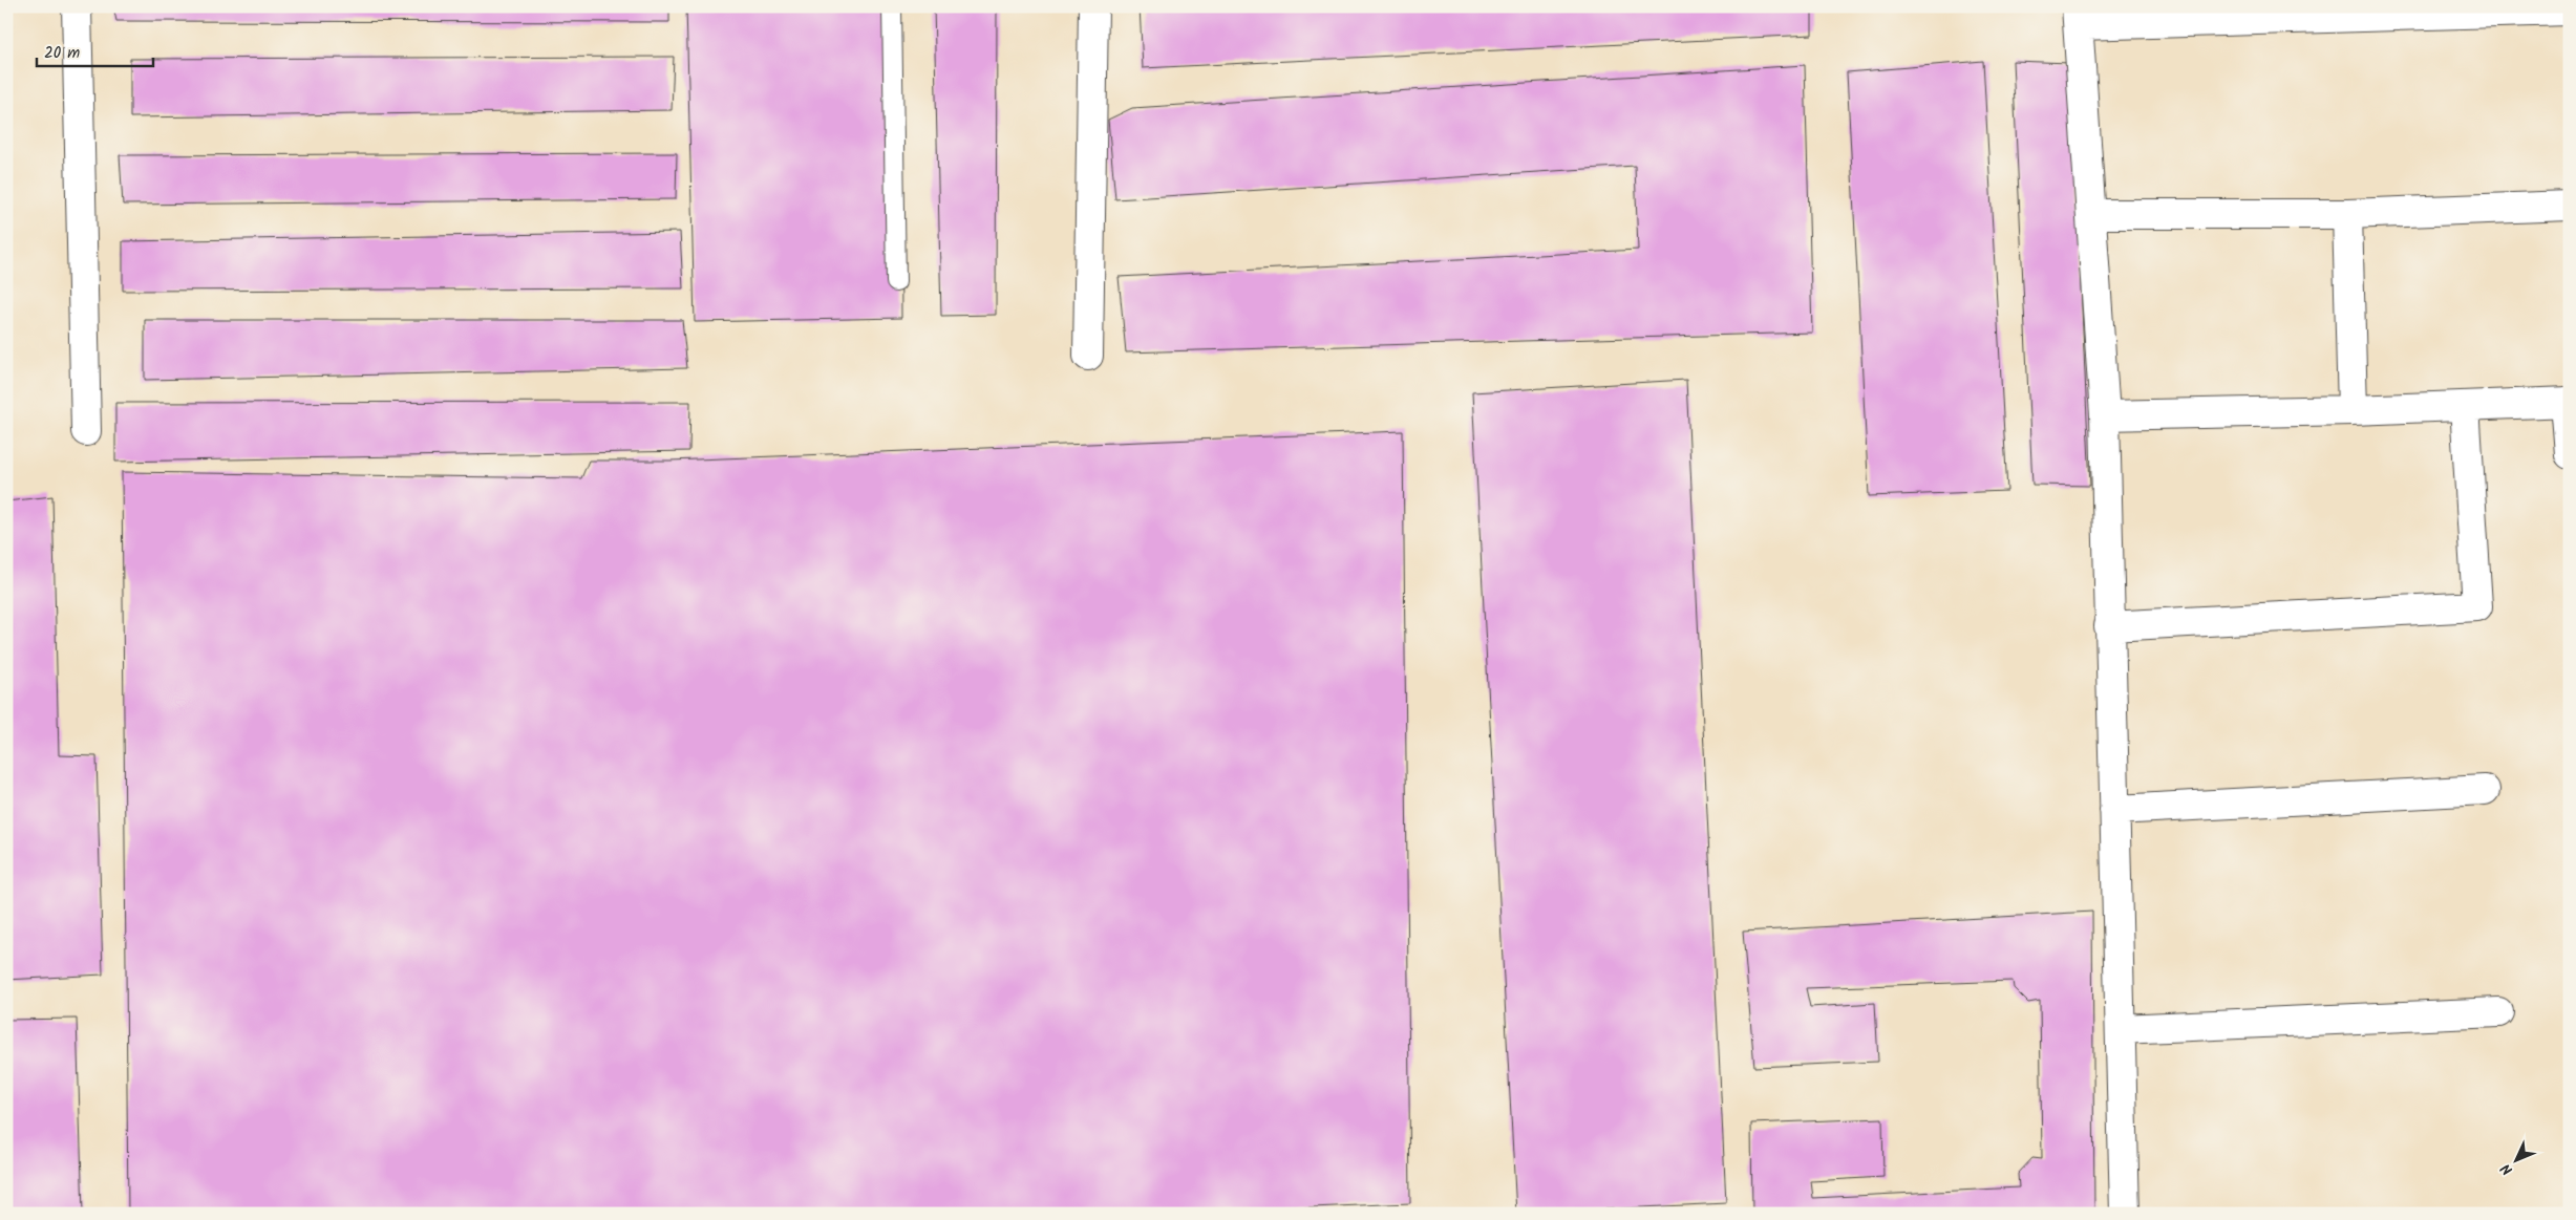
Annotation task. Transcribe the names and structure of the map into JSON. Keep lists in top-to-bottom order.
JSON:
{
  "scale_bar": "20 m",
  "north": "bottom left"
}
